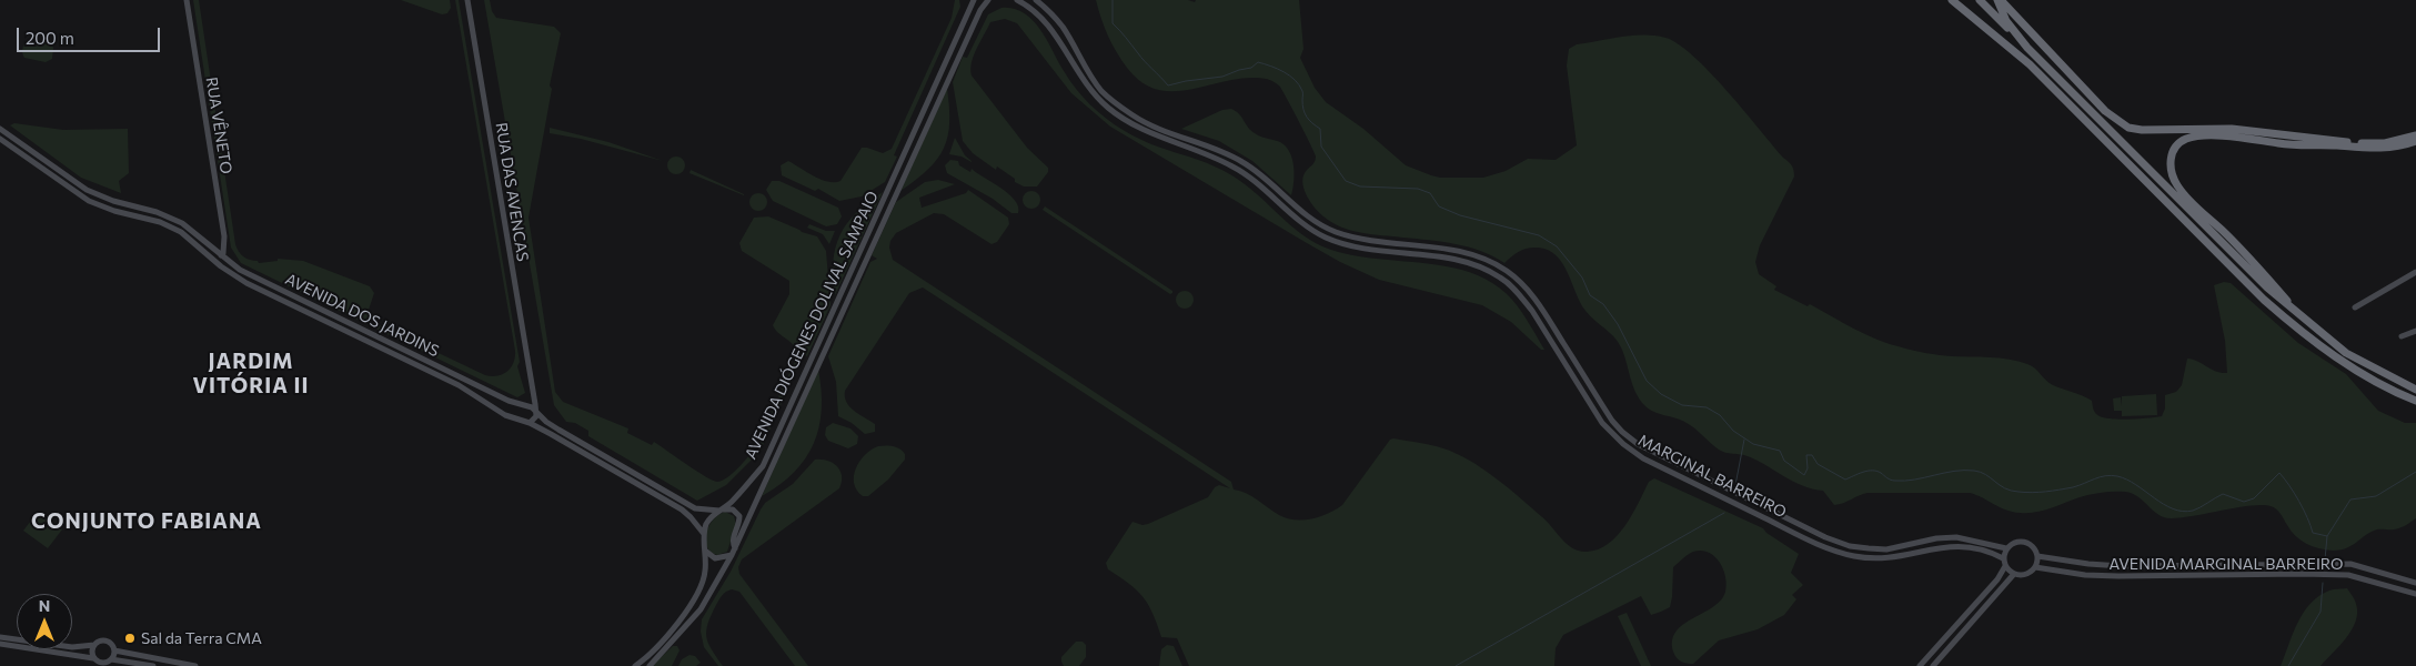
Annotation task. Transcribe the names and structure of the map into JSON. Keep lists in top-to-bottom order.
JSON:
{
  "streets": {
    "street": [
      "RUA VÊNETO",
      "RUA DAS AVENCAS",
      "AVENIDA DOS JARDINS",
      "AVENIDA DIÓGENES DOLIVAL SAMPAIO",
      "MARGINAL BARREIRO",
      "AVENIDA MARGINAL BARREIRO"
    ]
  },
  "crossings": [
    ["RUA VÊNETO", "AVENIDA DOS JARDINS"],
    ["RUA DAS AVENCAS", "AVENIDA DOS JARDINS"],
    ["AVENIDA DOS JARDINS", "AVENIDA DIÓGENES DOLIVAL SAMPAIO"],
    ["MARGINAL BARREIRO", "AVENIDA MARGINAL BARREIRO"]
  ],
  "districts": ["JARDIM VITÓRIA II", "CONJUNTO FABIANA"],
  "places": ["Sal da Terra CMA"],
  "scale_bar": "200 m",
  "north": "top"
}
